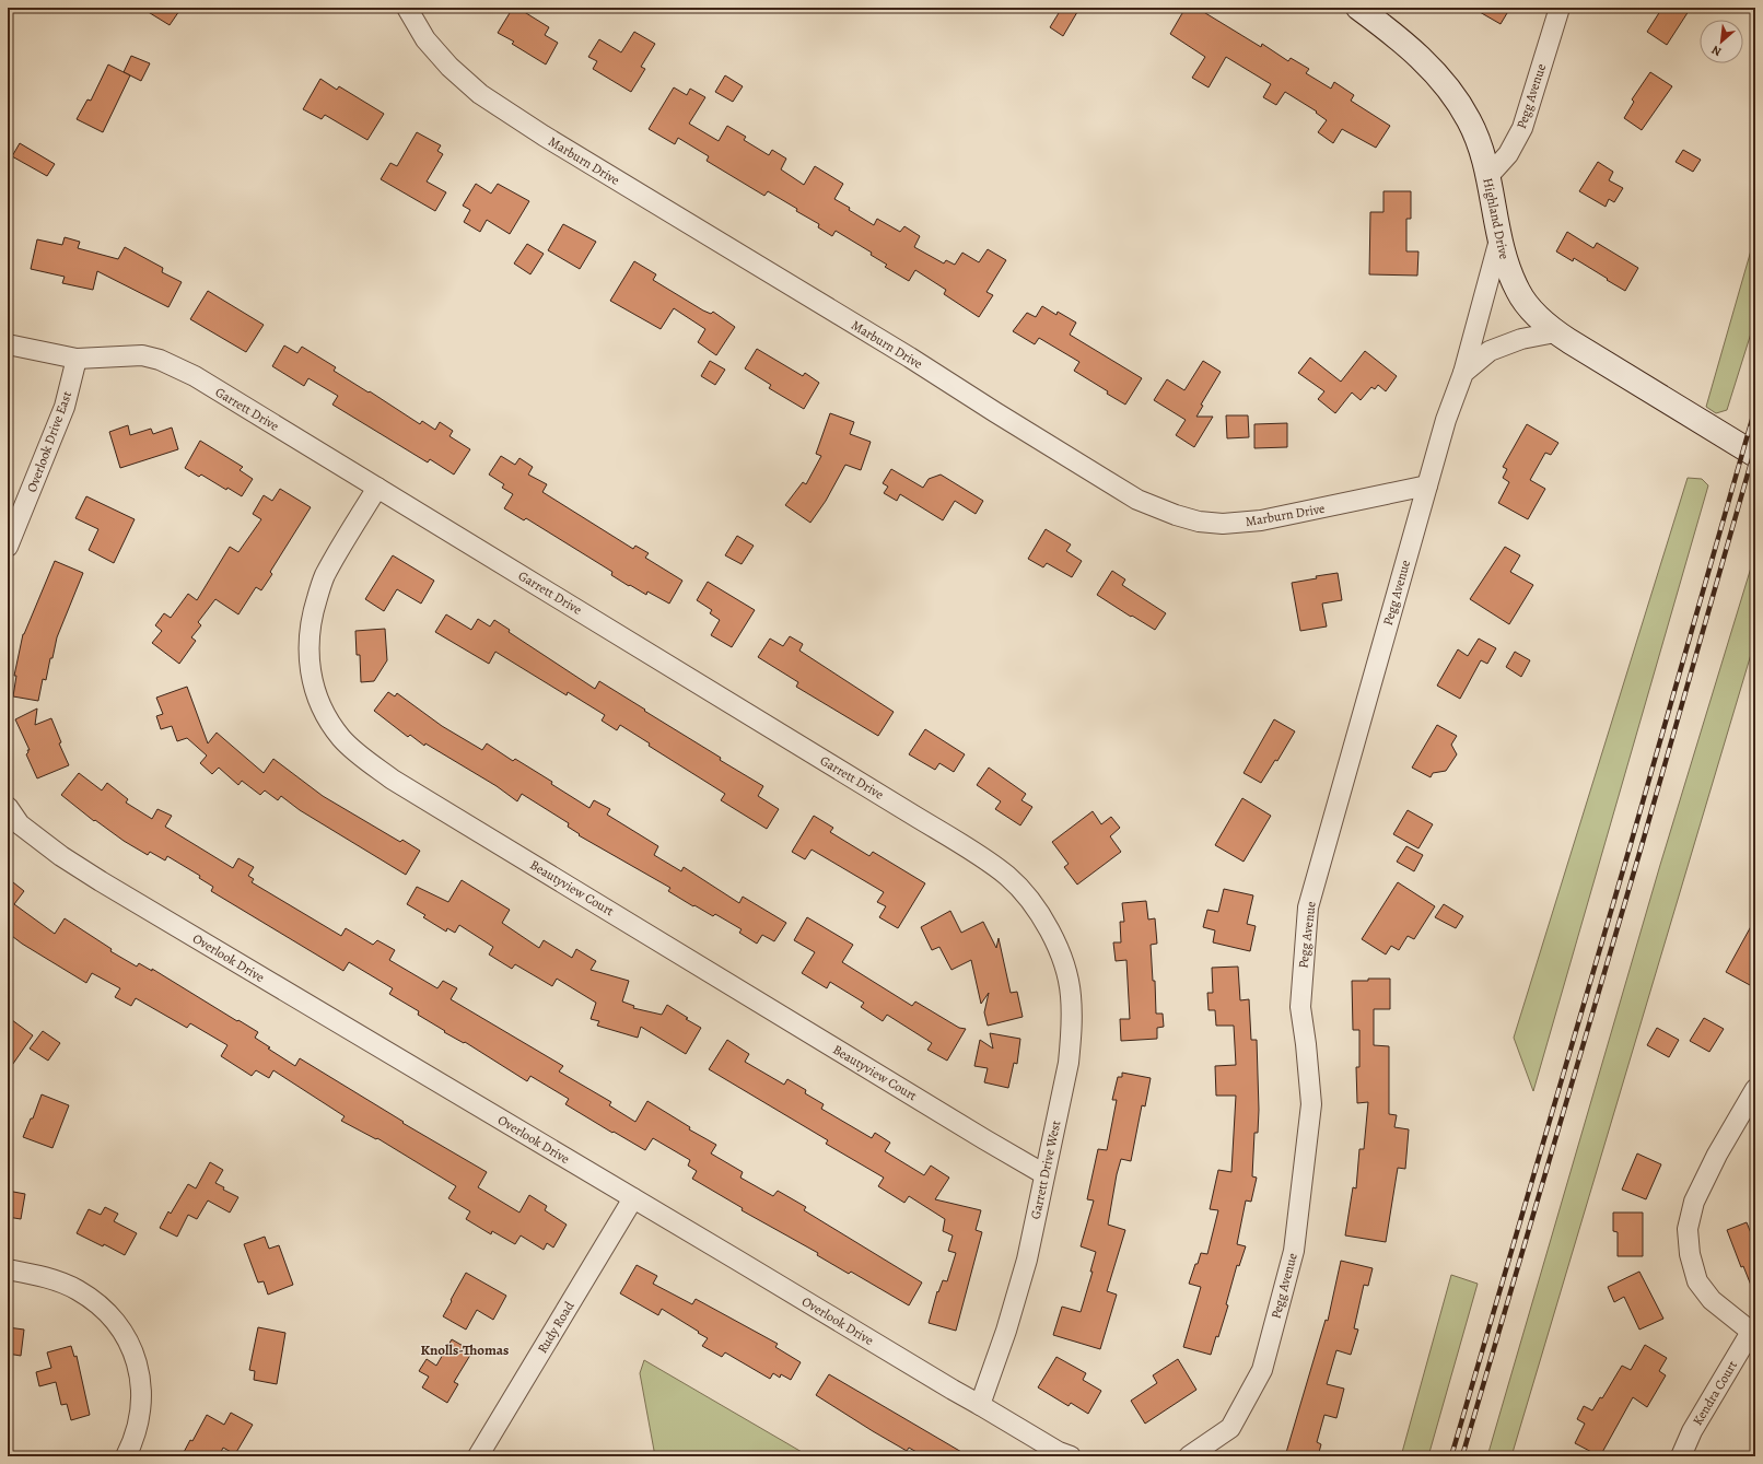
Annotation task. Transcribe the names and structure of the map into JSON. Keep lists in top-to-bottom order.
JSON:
{
  "streets": {
    "street": [
      "Pegg Avenue",
      "Marburn Drive",
      "Highland Drive",
      "Garrett Drive",
      "Overlook Drive East",
      "Beautyview Court",
      "Overlook Drive",
      "Garrett Drive West",
      "Rudy Road",
      "Kendra Court"
    ]
  },
  "crossings": [
    ["Pegg Avenue", "Marburn Drive"],
    ["Pegg Avenue", "Highland Drive"],
    ["Garrett Drive", "Overlook Drive East"],
    ["Garrett Drive", "Beautyview Court"],
    ["Garrett Drive", "Garrett Drive West"],
    ["Beautyview Court", "Garrett Drive West"],
    ["Overlook Drive", "Garrett Drive West"],
    ["Overlook Drive", "Rudy Road"]
  ],
  "districts": ["Knolls-Thomas"],
  "north": "bottom left"
}
